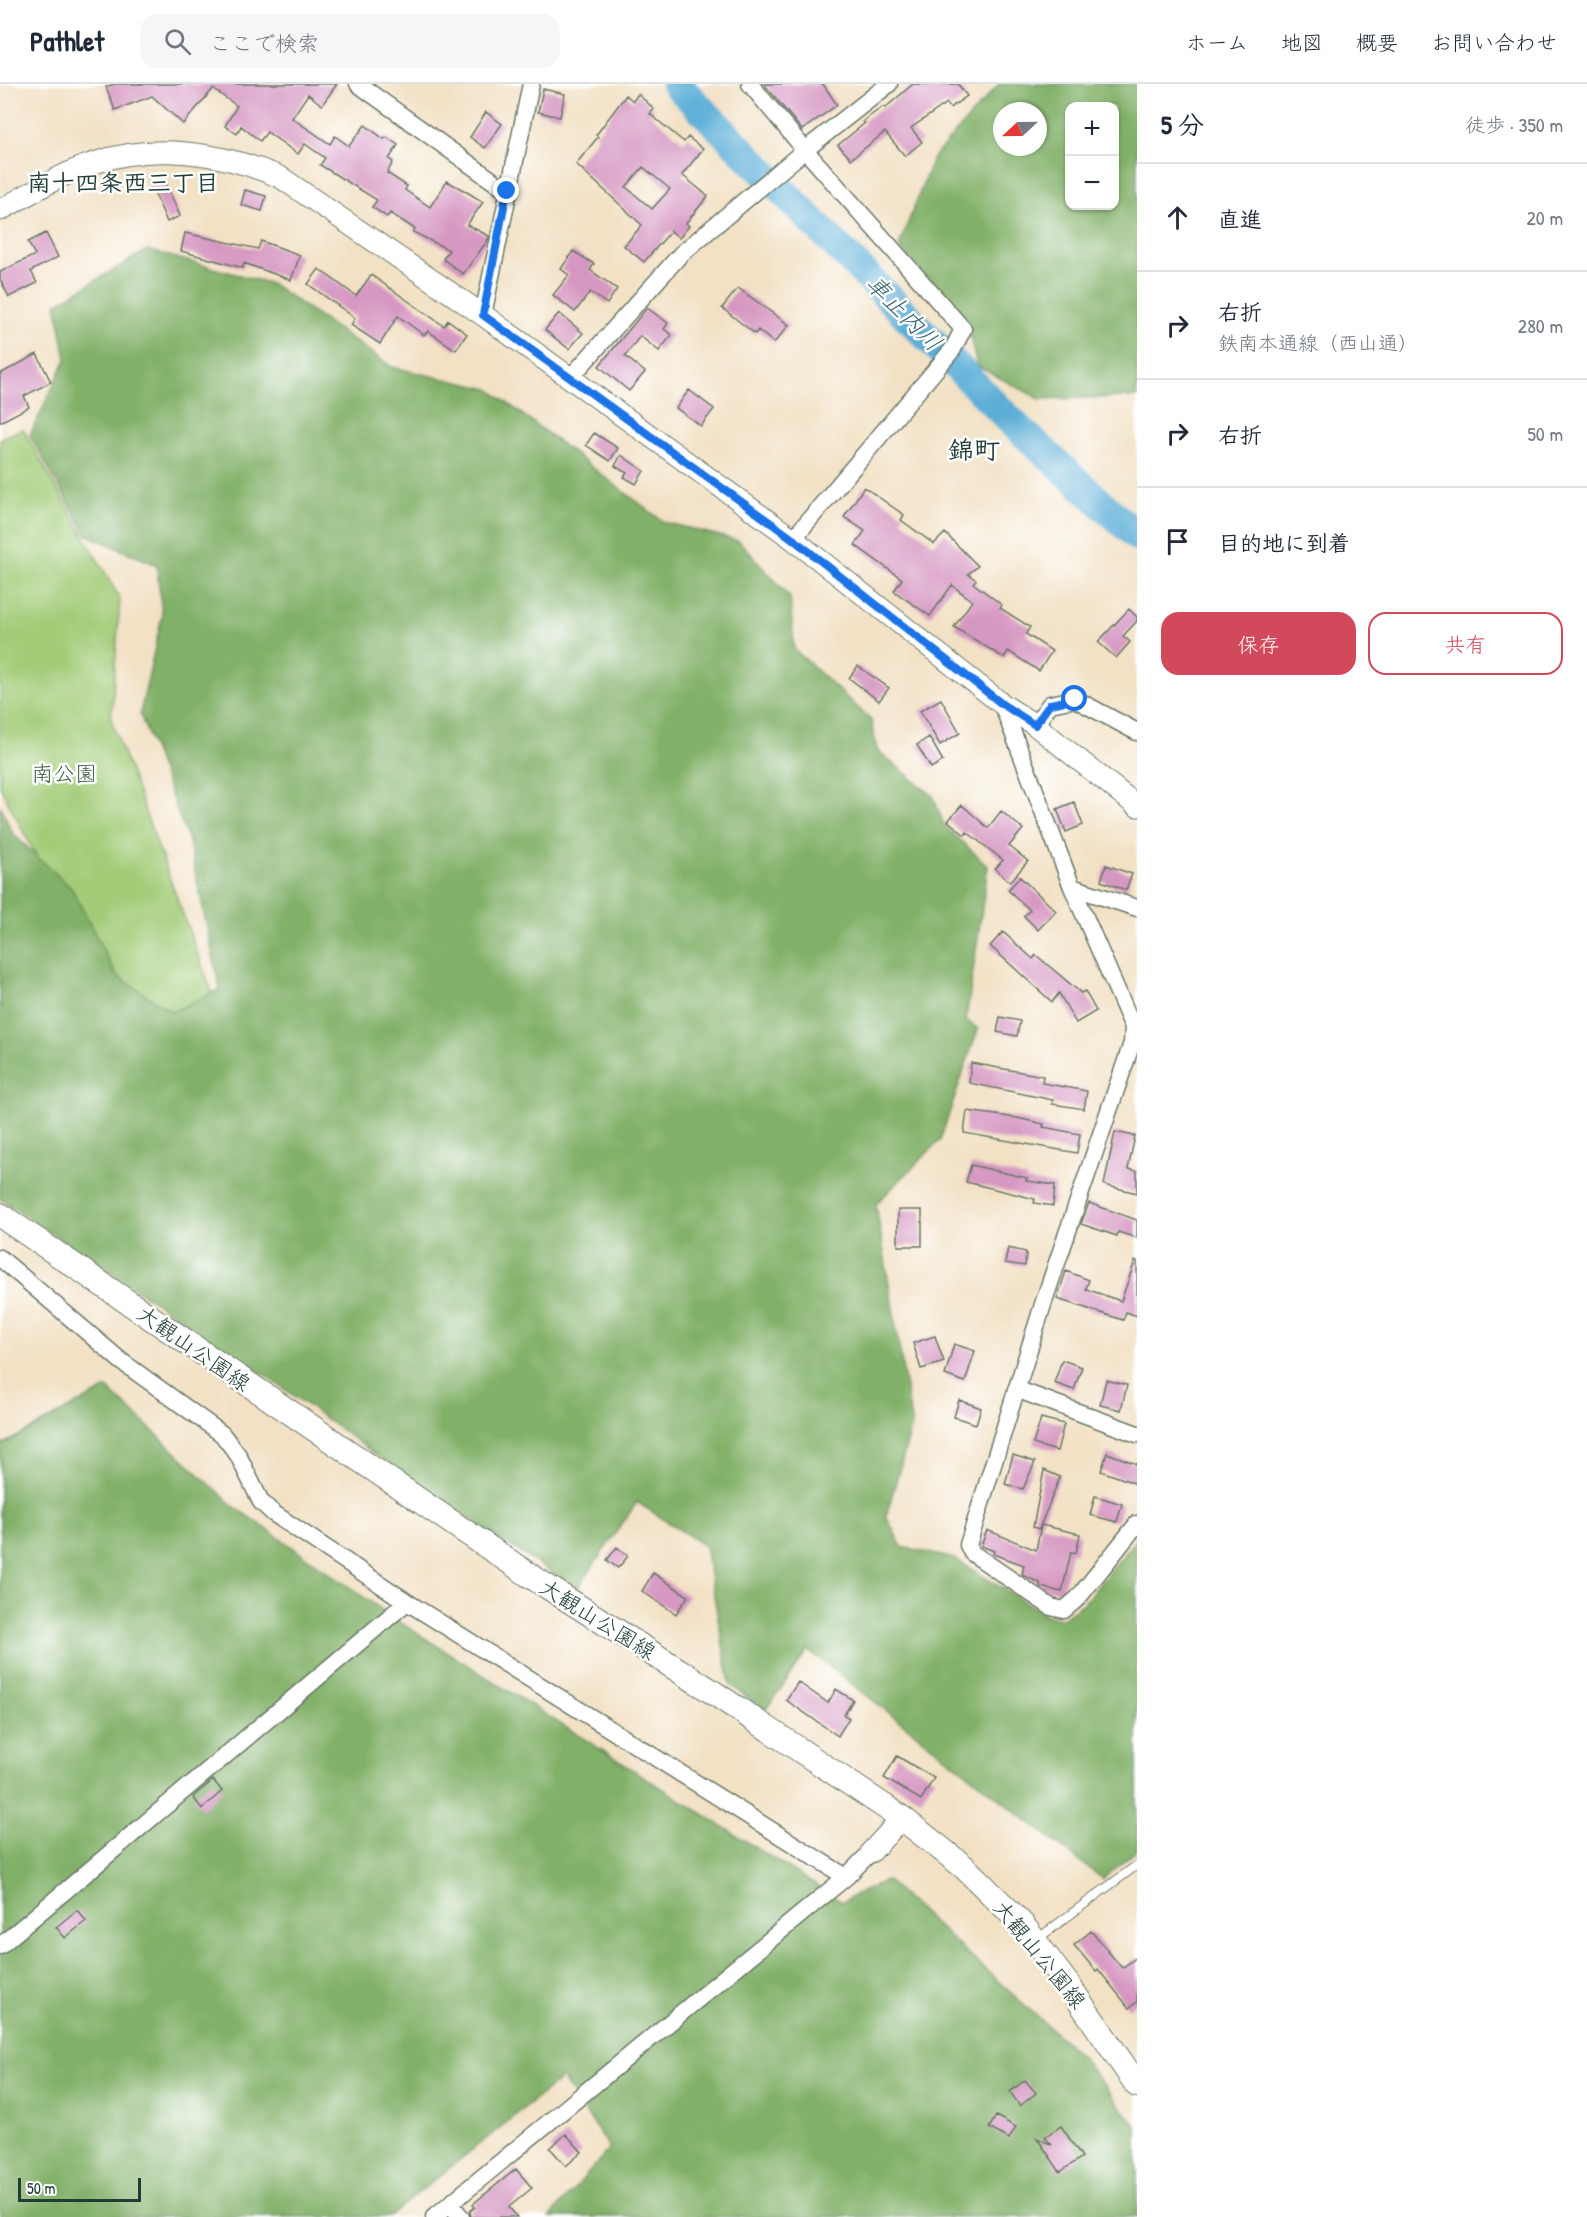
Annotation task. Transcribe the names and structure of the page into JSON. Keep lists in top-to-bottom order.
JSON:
{
  "streets": {
    "main road": ["大観山公園線"]
  },
  "districts": ["南十四条西三丁目", "錦町"],
  "water": ["車止内川"],
  "parks": ["南公園"],
  "scale_bar": "50 m",
  "north": "left",
  "page": {
    "header": "Pathlet",
    "search": "ここで検索",
    "nav": [
      "ホーム",
      "地図",
      "概要",
      "お問い合わせ"
    ],
    "heading": ["5 分", "徒歩 · 350 m"],
    "map_buttons": ["+", "−"],
    "list": [
      ["直進", "20 m"],
      ["右折", "鉄南本通線（西山通）", "280 m"],
      ["右折", "50 m"],
      "目的地に到着"
    ],
    "buttons": ["保存", "共有"],
    "scale": "50 m"
  }
}
